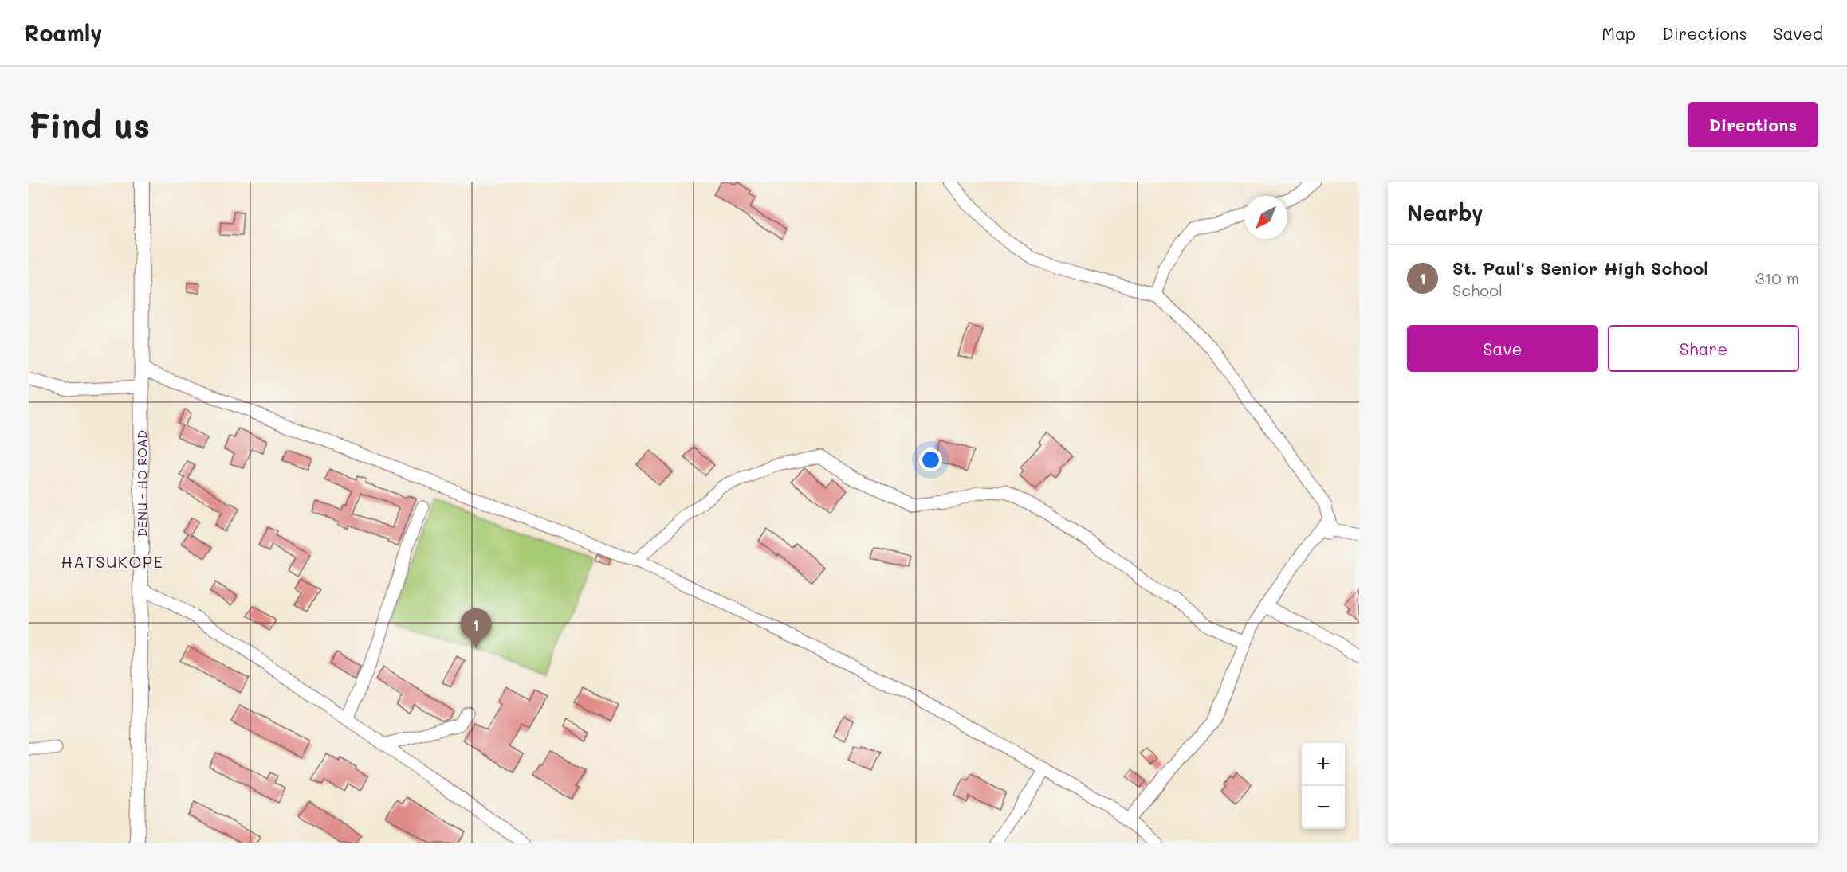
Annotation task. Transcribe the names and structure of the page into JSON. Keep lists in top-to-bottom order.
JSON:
{
  "streets": {
    "main road": ["DENU - HO ROAD"]
  },
  "districts": ["HATSUKOPE"],
  "north": "bottom left",
  "page": {
    "header": "Roamly",
    "nav": ["Map", "Directions", "Saved"],
    "buttons": [
      "Directions",
      ["Save", "Share"]
    ],
    "title": "Find us",
    "heading": "Nearby",
    "list": [
      {
        "mark": "1",
        "name": "St. Paul's Senior High School",
        "note": "School",
        "value": "310 m"
      }
    ],
    "pins": "1",
    "map_buttons": ["+", "−"]
  }
}
